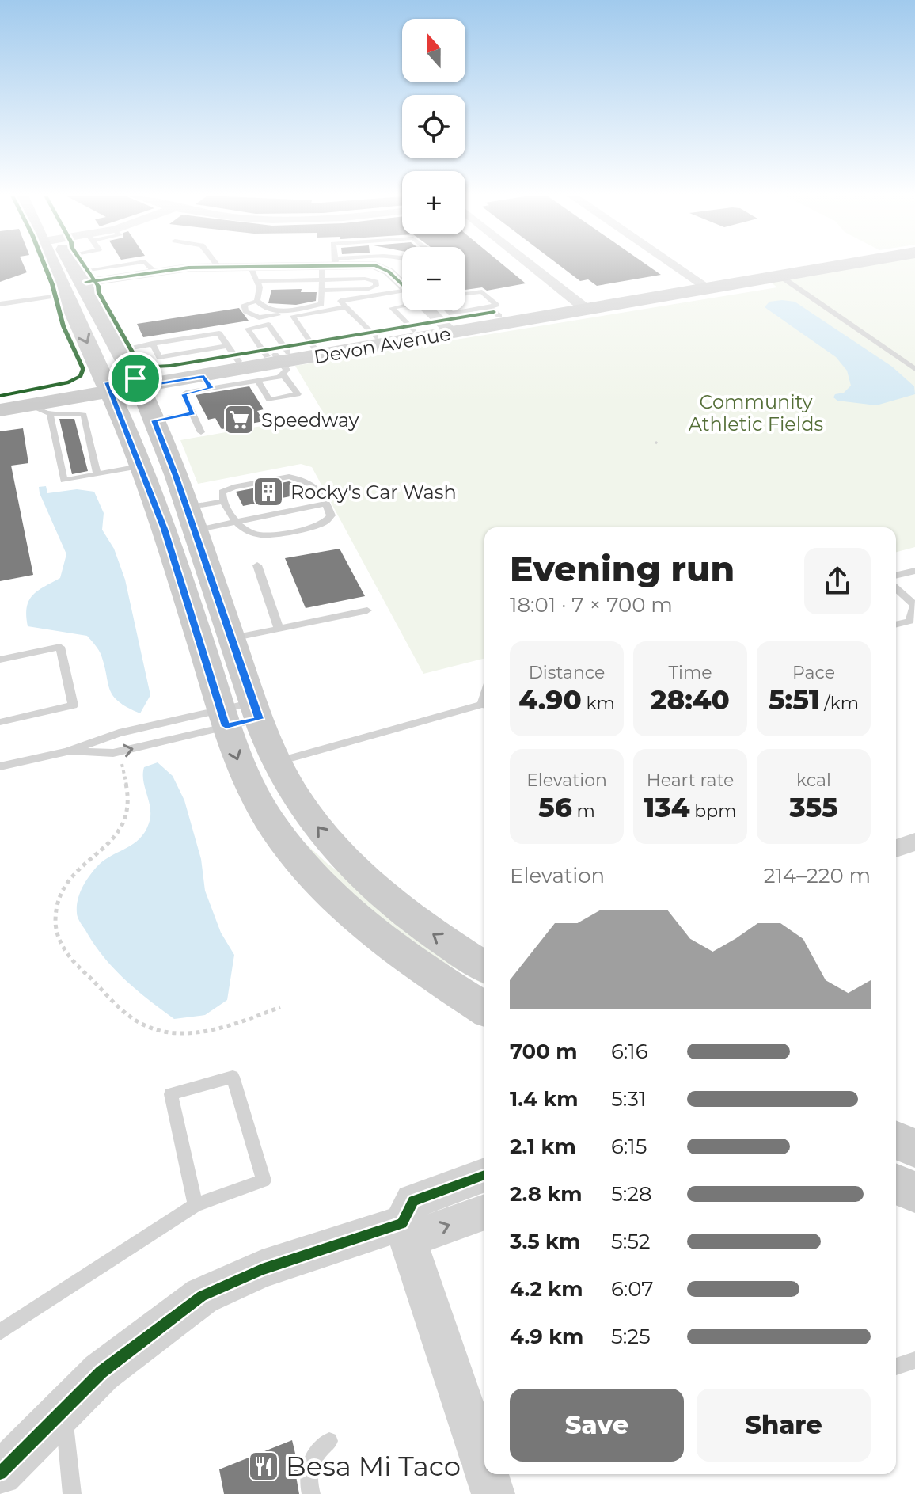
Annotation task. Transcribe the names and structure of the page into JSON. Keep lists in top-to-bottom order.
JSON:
{
  "streets": {
    "main road": ["Devon Avenue"]
  },
  "parks": ["Community Athletic Fields"],
  "places": {
    "supermarket": ["Speedway"],
    "building": ["Rocky's Car Wash"],
    "restaurant": ["Besa Mi Taco"]
  },
  "north": "top",
  "page": {
    "map_buttons": ["+", "−"],
    "heading": ["Evening run", "18:01 · 7 × 700 m"],
    "stats": [
      ["Distance", "4.90 km"],
      ["Time", "28:40"],
      ["Pace", "5:51 /km"],
      ["Elevation", "56 m"],
      ["Heart rate", "134 bpm"],
      ["kcal", "355"]
    ],
    "chart": ["Elevation", "214–220 m"],
    "list": [
      {
        "name": "700 m",
        "note": "6:16"
      },
      {
        "name": "1.4 km",
        "note": "5:31"
      },
      {
        "name": "2.1 km",
        "note": "6:15"
      },
      {
        "name": "2.8 km",
        "note": "5:28"
      },
      {
        "name": "3.5 km",
        "note": "5:52"
      },
      {
        "name": "4.2 km",
        "note": "6:07"
      },
      {
        "name": "4.9 km",
        "note": "5:25"
      }
    ],
    "buttons": ["Save", "Share"]
  }
}
